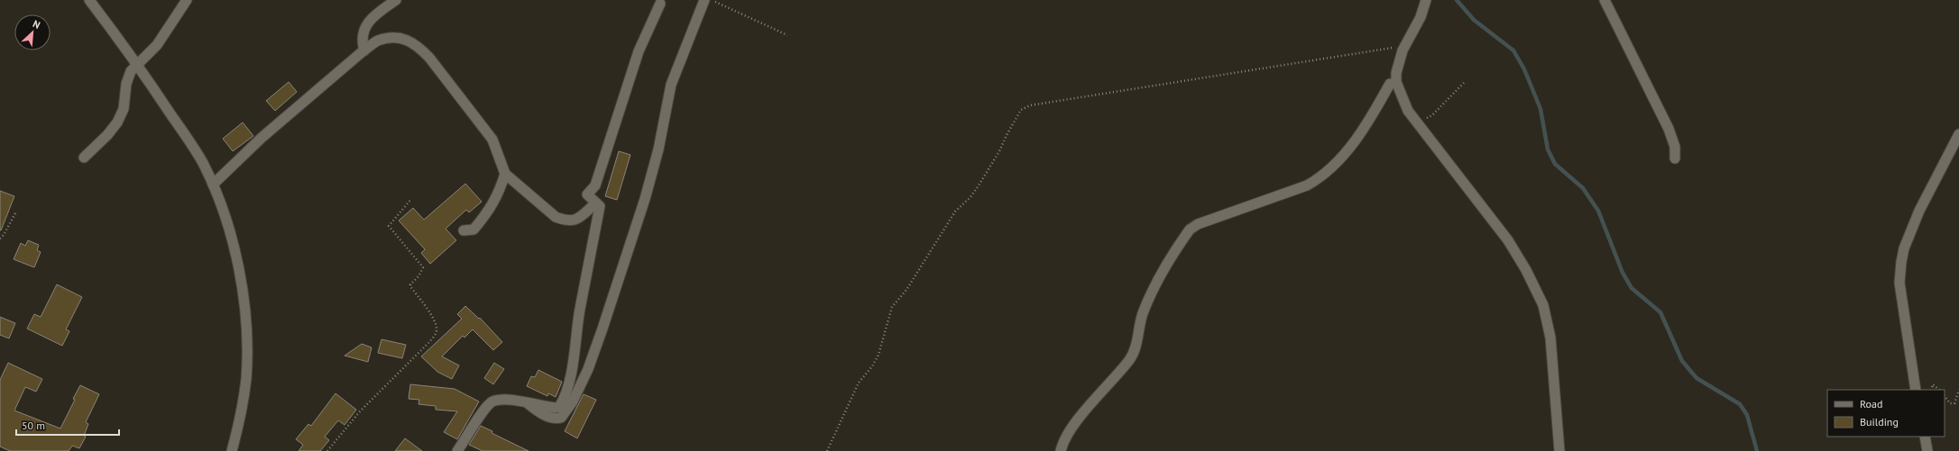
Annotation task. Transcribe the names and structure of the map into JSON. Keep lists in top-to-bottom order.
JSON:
{
  "legend": ["Road", "Building"],
  "scale_bar": "50 m",
  "north": "top right"
}
